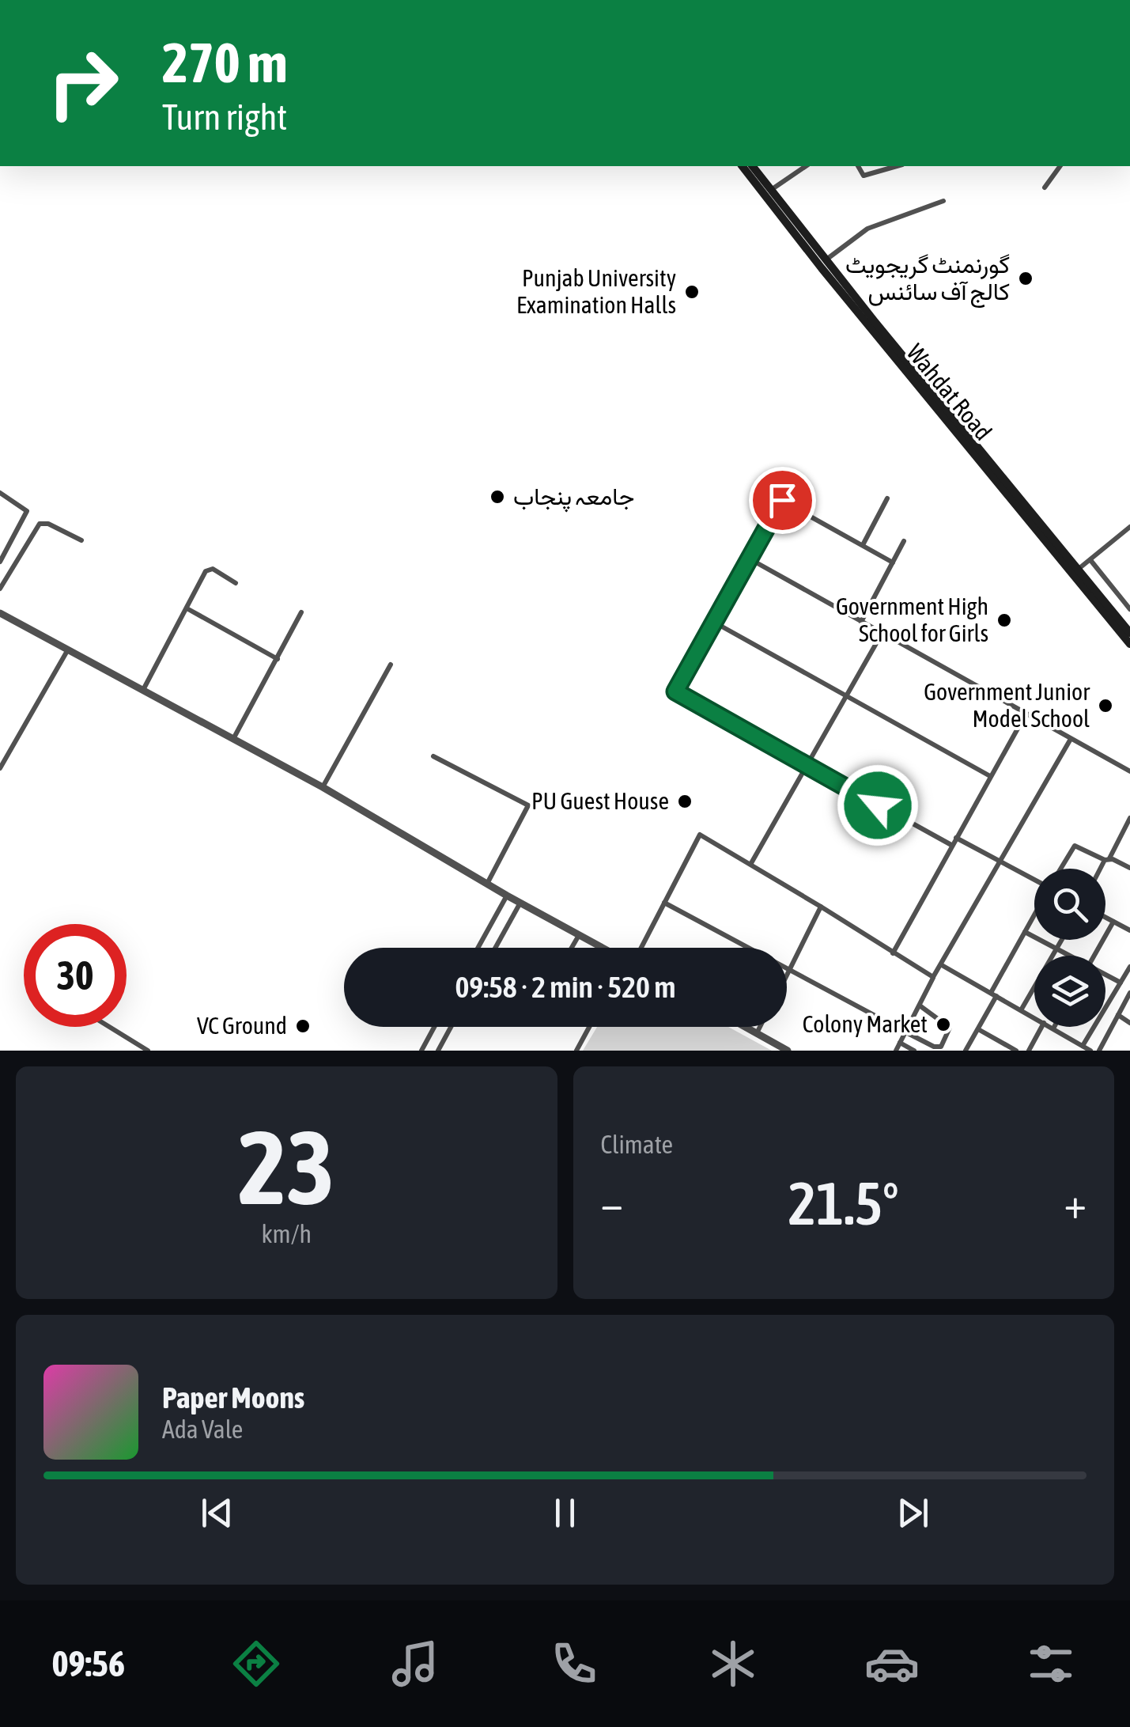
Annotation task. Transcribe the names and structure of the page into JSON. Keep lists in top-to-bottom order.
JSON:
{
  "streets": {
    "main road": ["Wahdat Road"]
  },
  "places": [
    "گورنمنٹ گریجویٹ کالج آف سائنس",
    "Punjab University Examination Halls",
    "جامعہ پنجاب",
    "Government High School for Girls",
    "Government Junior Model School",
    "PU Guest House",
    "Colony Market",
    "VC Ground"
  ],
  "page": {
    "turn": ["270 m", "Turn right"],
    "limit": "30",
    "trip": "09:58 · 2 min · 520 m",
    "tile": [
      ["23", "km/h"],
      "Climate"
    ],
    "heat": ["−", "21.5°", "+"],
    "song": ["Paper Moons", "Ada Vale"],
    "tabs": "09:56"
  }
}
